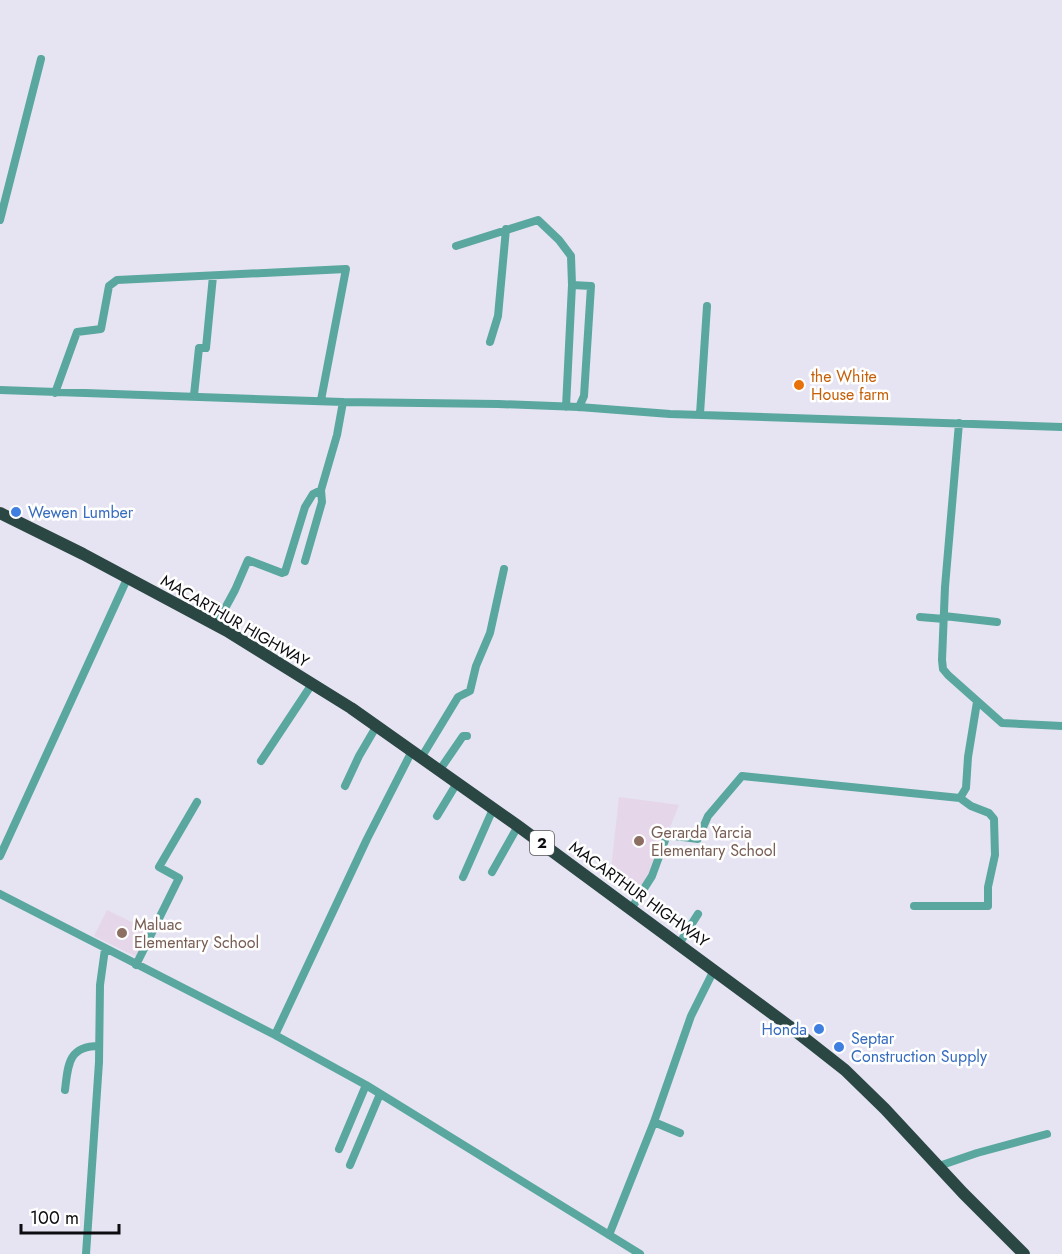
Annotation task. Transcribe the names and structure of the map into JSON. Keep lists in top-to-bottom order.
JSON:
{
  "streets": {
    "highway": ["MACARTHUR HIGHWAY", "2"]
  },
  "places": [
    "the White House farm",
    "Wewen Lumber",
    "Gerarda Yarcia Elementary School",
    "Maluac Elementary School",
    "Honda",
    "Septar Construction Supply"
  ],
  "scale_bar": "100 m"
}
